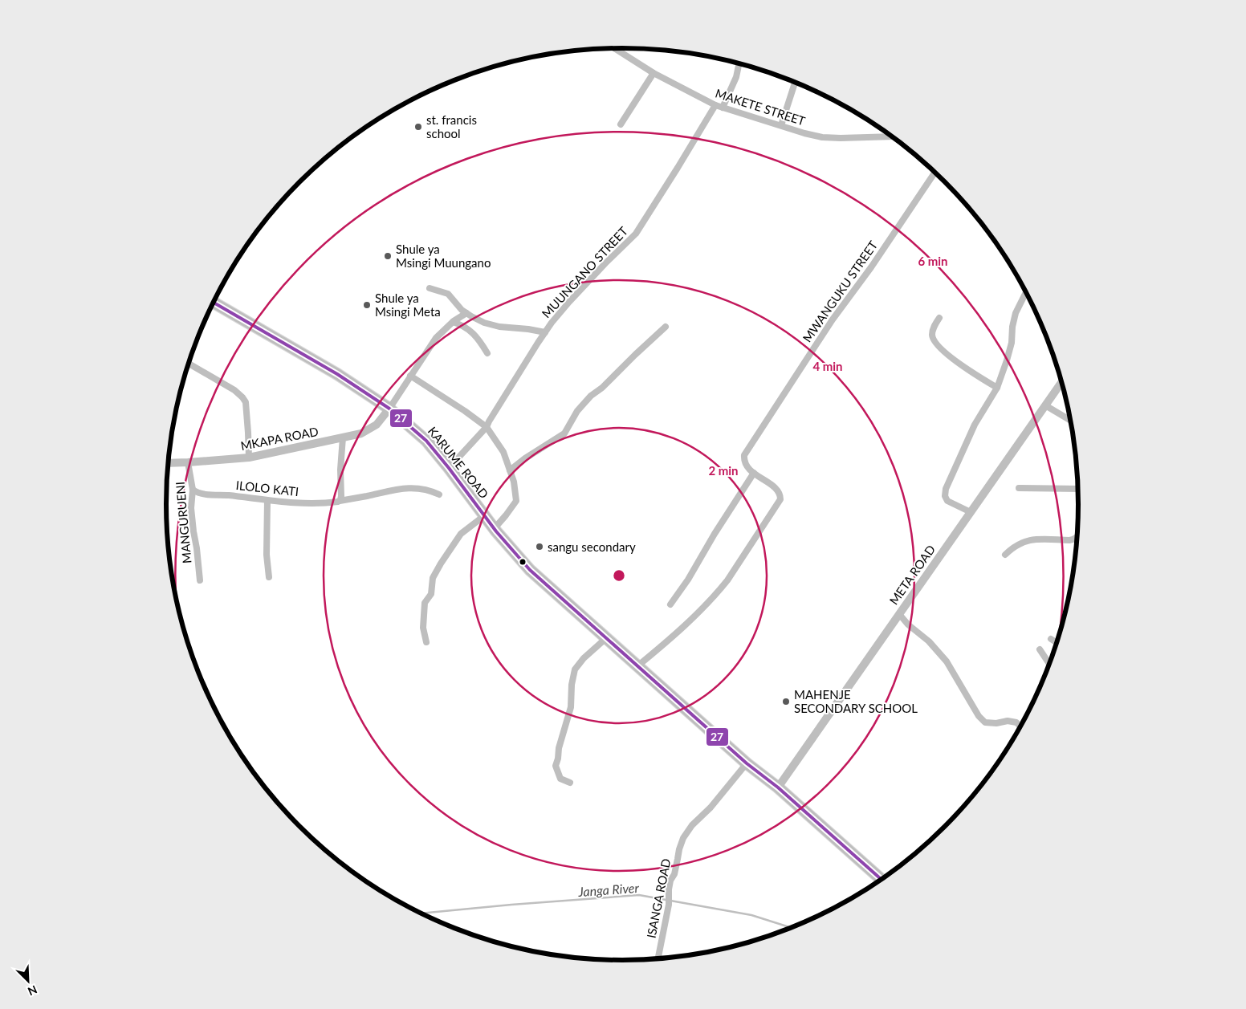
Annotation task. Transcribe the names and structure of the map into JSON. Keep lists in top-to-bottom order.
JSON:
{
  "streets": {
    "highway": ["KARUME ROAD"],
    "street": [
      "MAKETE STREET",
      "MUUNGANO STREET",
      "MWANGUKU STREET",
      "MKAPA ROAD",
      "ILOLO KATI",
      "MANGURUENI",
      "META ROAD",
      "ISANGA ROAD"
    ]
  },
  "crossings": [
    ["MAKETE STREET", "MUUNGANO STREET"],
    ["MUUNGANO STREET", "KARUME ROAD"],
    ["MWANGUKU STREET", "KARUME ROAD"],
    ["MKAPA ROAD", "KARUME ROAD"],
    ["MKAPA ROAD", "MANGURUENI"],
    ["KARUME ROAD", "META ROAD"],
    ["KARUME ROAD", "ISANGA ROAD"],
    ["ILOLO KATI", "MANGURUENI"]
  ],
  "water": ["Janga River"],
  "places": [
    "st. francis school",
    "Shule ya Msingi Muungano",
    "Shule ya Msingi Meta",
    "sangu secondary",
    "MAHENJE SECONDARY SCHOOL"
  ],
  "lines": ["transit line 27"],
  "north": "bottom right",
  "rings": ["6 min", "4 min", "2 min"]
}
